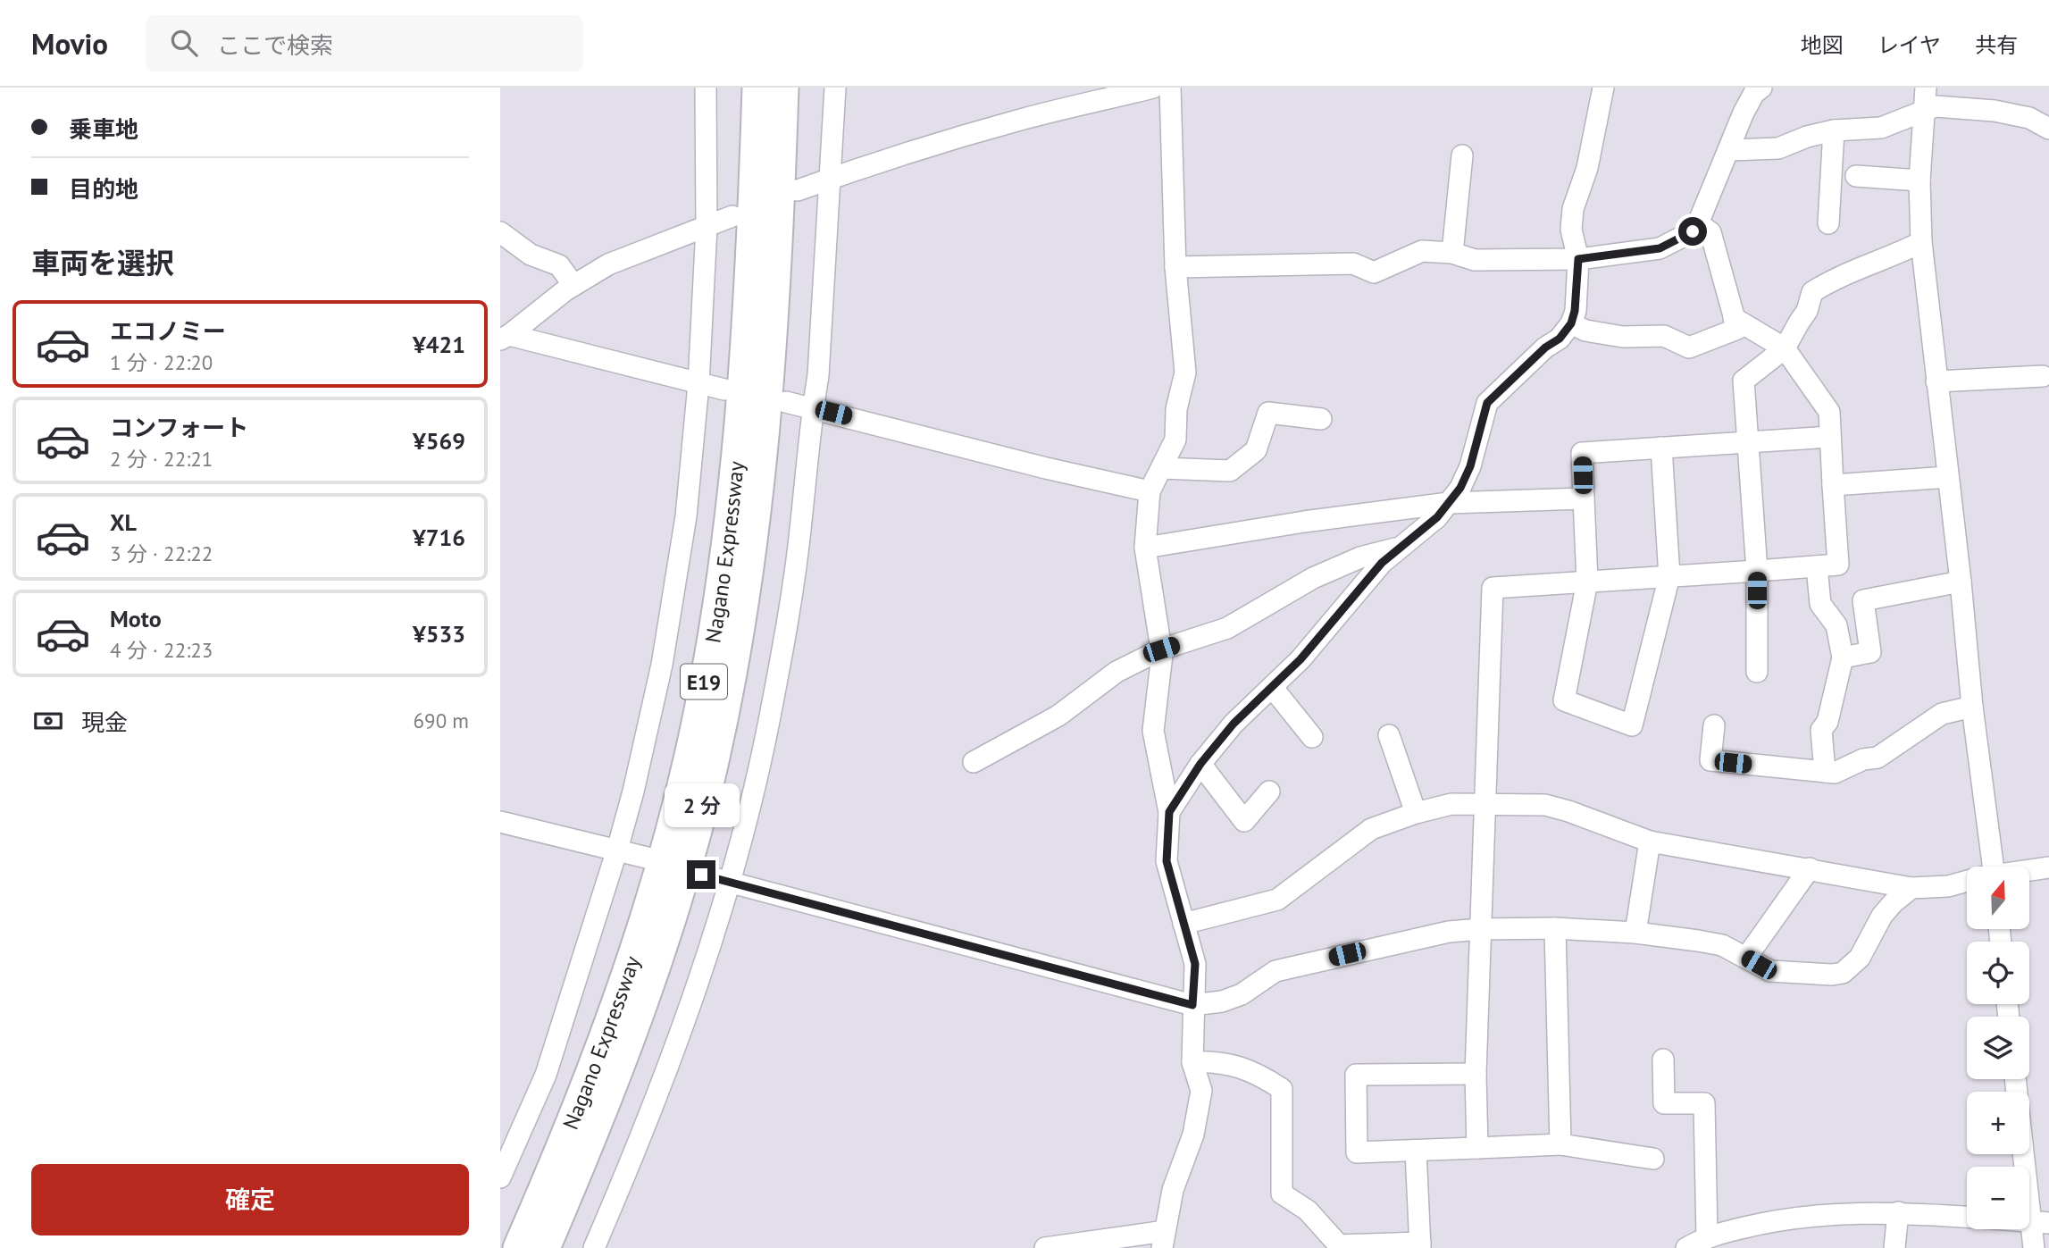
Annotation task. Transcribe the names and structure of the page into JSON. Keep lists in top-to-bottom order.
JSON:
{
  "streets": {
    "highway": ["Nagano Expressway", "E19"]
  },
  "north": "top",
  "page": {
    "header": "Movio",
    "search": "ここで検索",
    "nav": ["地図", "レイヤ", "共有"],
    "banner": ["乗車地", "目的地"],
    "heading": "車両を選択",
    "list": [
      {
        "name": "エコノミー",
        "note": "1 分 · 22:20",
        "value": "¥421"
      },
      {
        "name": "コンフォート",
        "note": "2 分 · 22:21",
        "value": "¥569"
      },
      {
        "name": "XL",
        "note": "3 分 · 22:22",
        "value": "¥716"
      },
      {
        "name": "Moto",
        "note": "4 分 · 22:23",
        "value": "¥533"
      }
    ],
    "pay": ["現金", "690 m"],
    "bubble": "2 分",
    "map_buttons": ["+", "−"],
    "buttons": "確定"
  }
}
